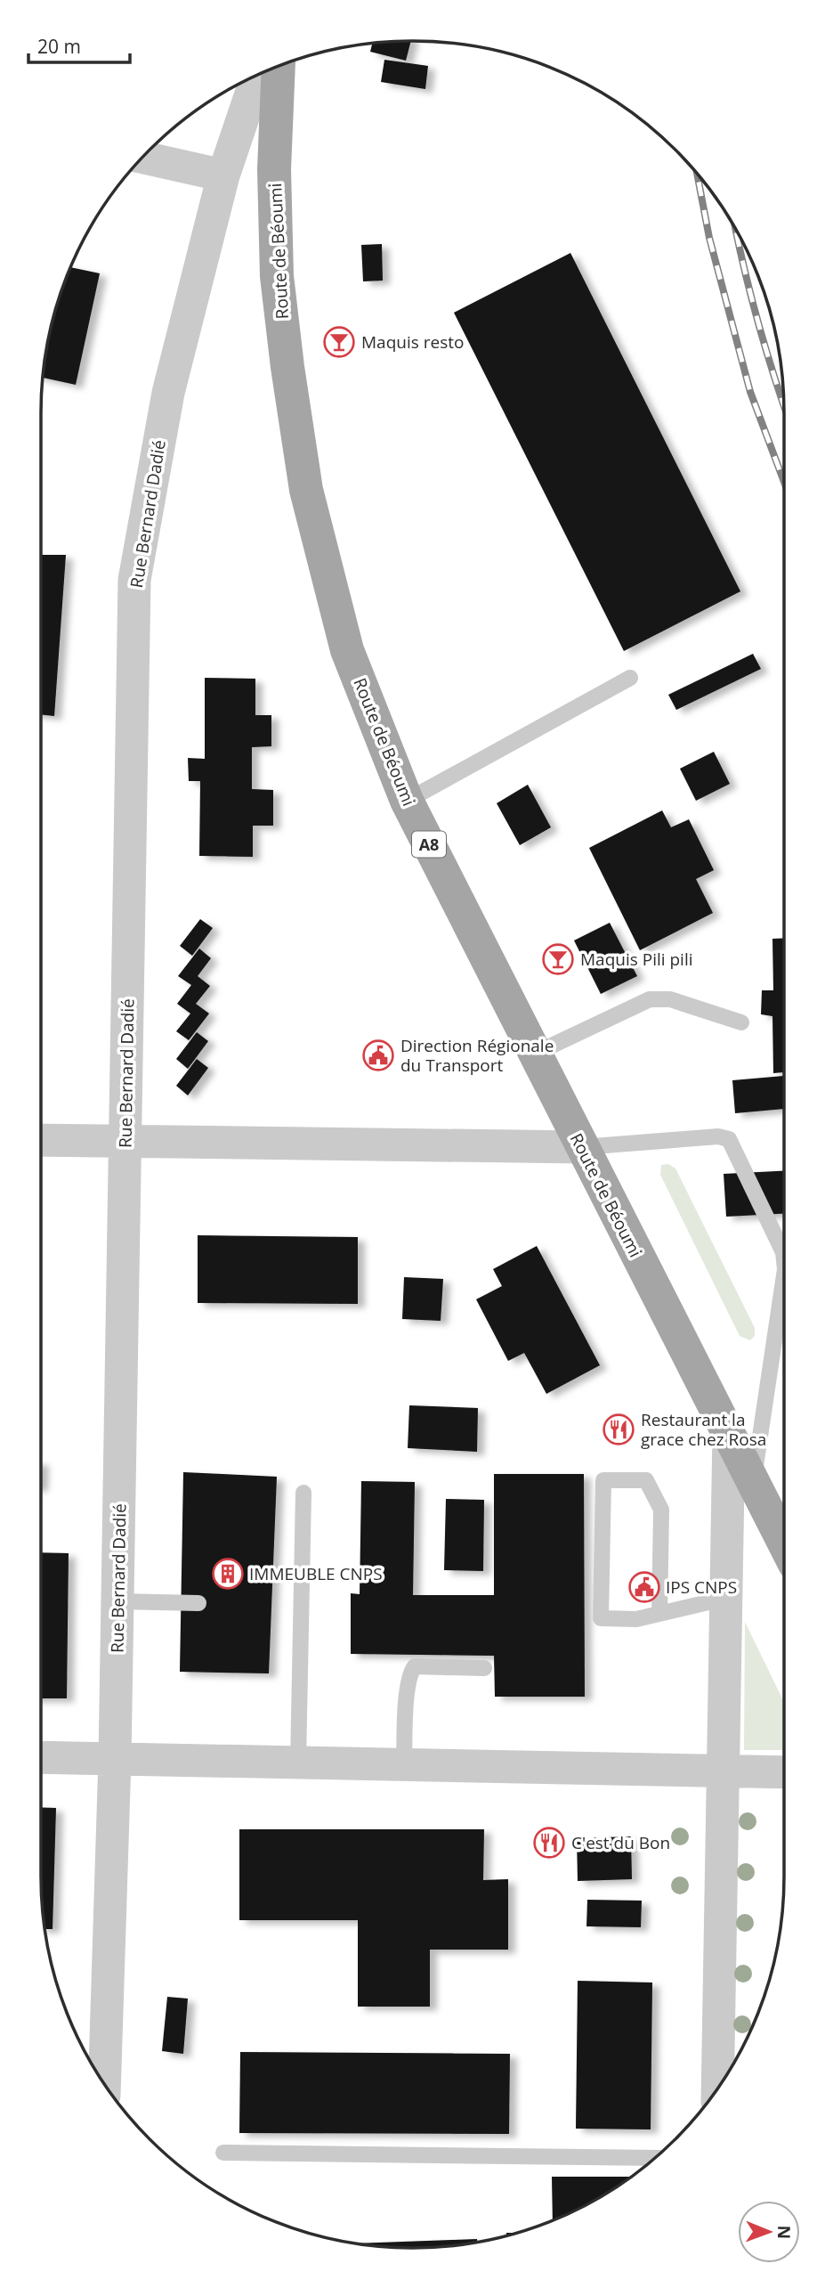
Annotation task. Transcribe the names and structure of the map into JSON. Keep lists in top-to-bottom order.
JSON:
{
  "streets": {
    "main road": ["Route de Béoumi", "A8"],
    "street": ["Rue Bernard Dadié"]
  },
  "places": {
    "bar": ["Maquis resto", "Maquis Pili pili"],
    "public building": ["Direction Régionale du Transport", "IPS CNPS"],
    "restaurant": ["Restaurant la grace chez Rosa", "C'est du Bon"],
    "building": ["IMMEUBLE CNPS"]
  },
  "scale_bar": "20 m",
  "north": "right"
}
